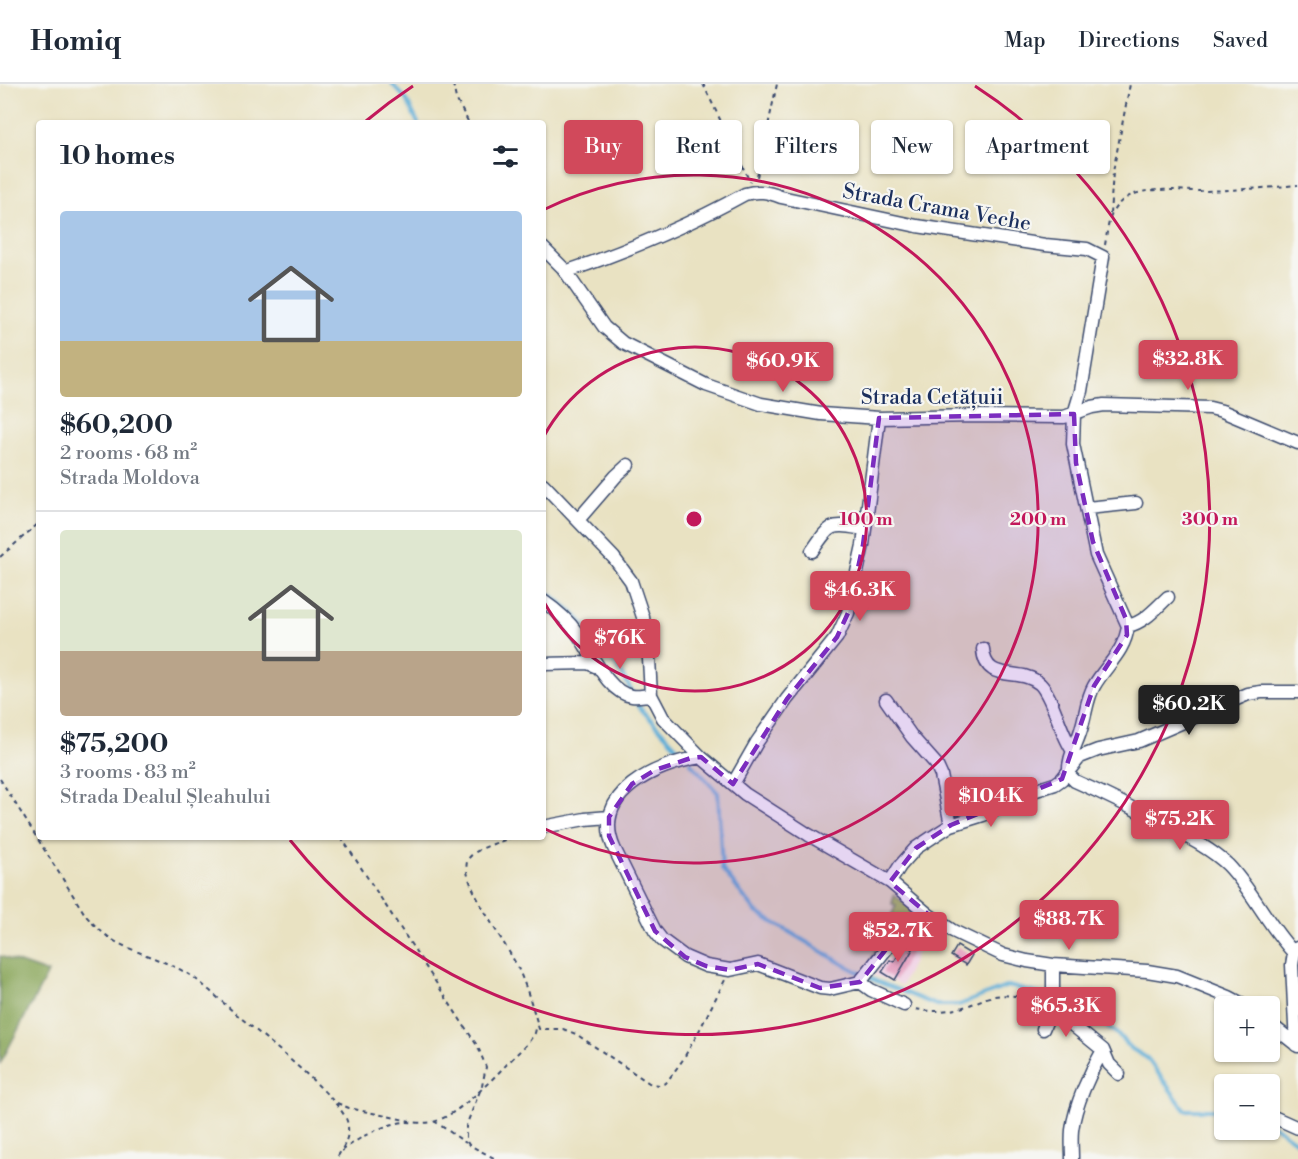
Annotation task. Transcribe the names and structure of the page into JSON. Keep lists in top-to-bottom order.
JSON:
{
  "streets": {
    "street": ["Strada Crama Veche", "Strada Cetățuii"]
  },
  "page": {
    "header": "Homiq",
    "nav": ["Map", "Directions", "Saved"],
    "chip": [
      "Buy",
      "Rent",
      "Filters",
      "New",
      "Apartment"
    ],
    "heading": "10 homes",
    "list": [
      {
        "name": "$60,200",
        "note": "2 rooms · 68 m² · Strada Moldova"
      },
      {
        "name": "$75,200",
        "note": "3 rooms · 83 m² · Strada Dealul Șleahului"
      }
    ],
    "price": [
      "$32.8K",
      "$60.9K",
      "$46.3K",
      "$76K",
      "$60.2K",
      "$104K",
      "$75.2K",
      "$88.7K",
      "$52.7K",
      "$65.3K"
    ],
    "map_buttons": ["+", "−"]
  },
  "rings": ["100 m", "200 m", "300 m"]
}
